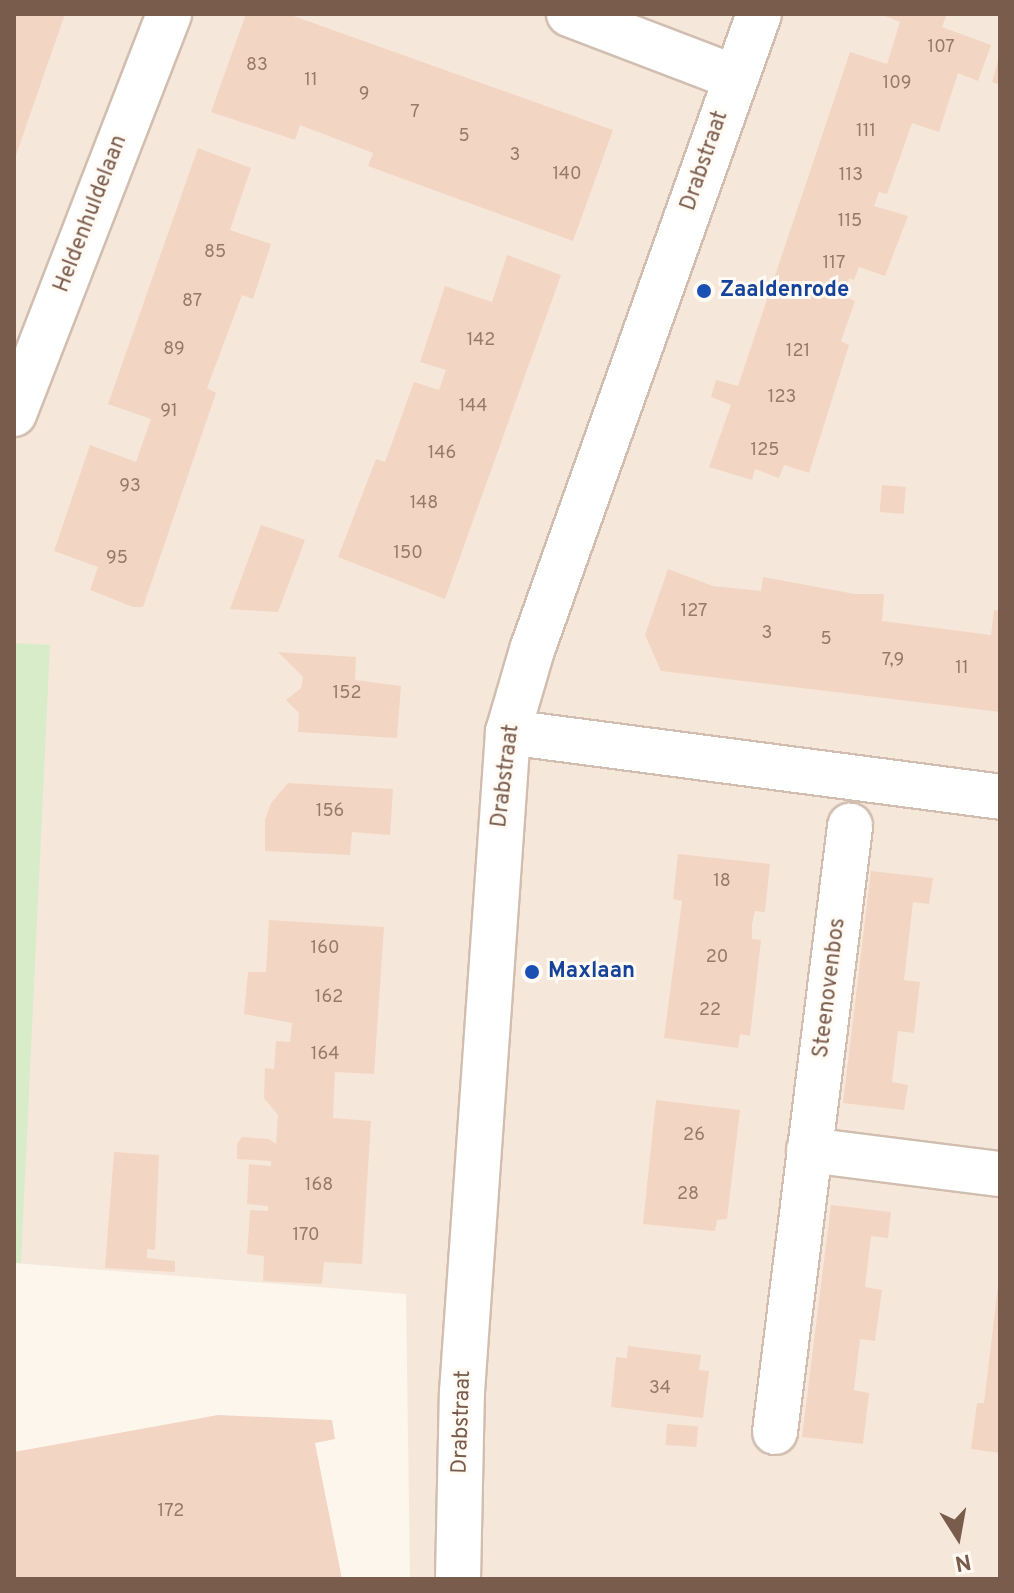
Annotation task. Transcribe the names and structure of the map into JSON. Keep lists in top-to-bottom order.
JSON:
{
  "streets": {
    "street": ["Drabstraat", "Heldenhuldelaan", "Steenovenbos"]
  },
  "places": ["Zaaldenrode", "Maxlaan"],
  "house_numbers": [
    "107",
    "83",
    "11",
    "109",
    "9",
    "7",
    "111",
    "5",
    "3",
    "140",
    "113",
    "115",
    "85",
    "117",
    "87",
    "142",
    "89",
    "121",
    "123",
    "144",
    "91",
    "125",
    "146",
    "93",
    "148",
    "150",
    "95",
    "127",
    "3",
    "5",
    "7,9",
    "11",
    "152",
    "156",
    "18",
    "160",
    "20",
    "162",
    "22",
    "164",
    "26",
    "168",
    "28",
    "170",
    "34",
    "172"
  ],
  "north": "bottom"
}
